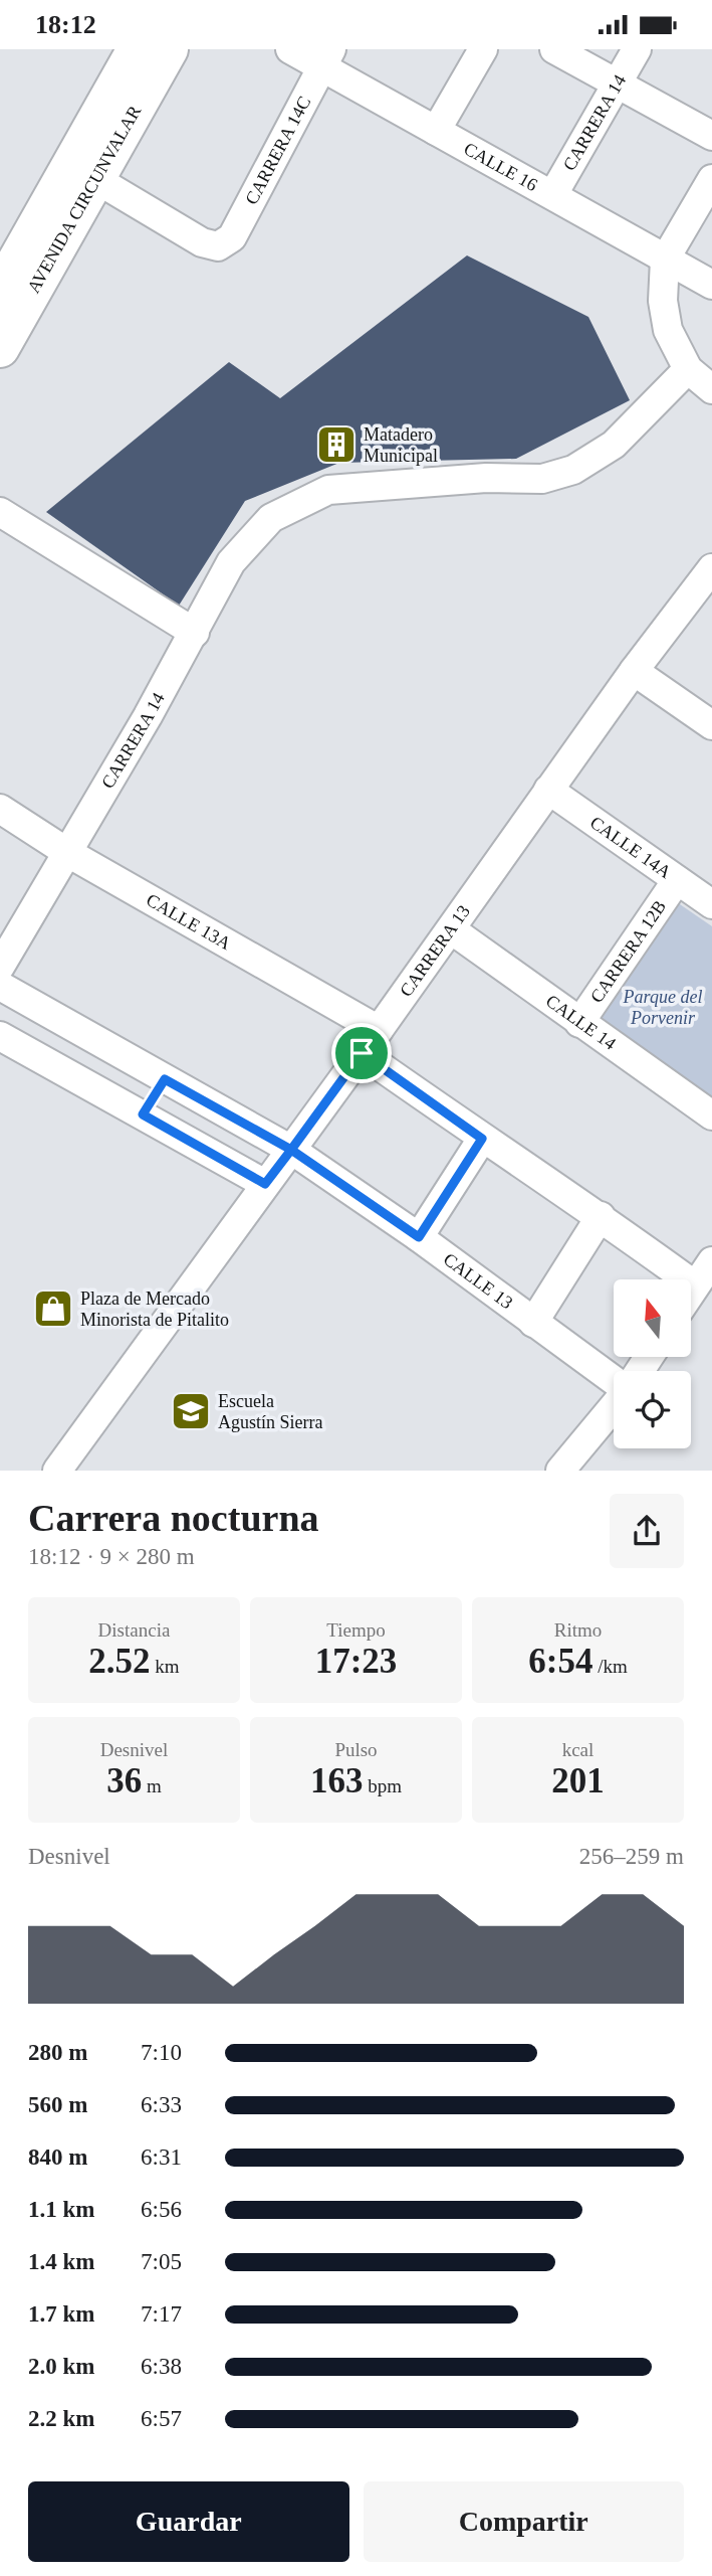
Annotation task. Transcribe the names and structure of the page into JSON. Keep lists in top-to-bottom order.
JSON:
{
  "streets": {
    "highway": ["AVENIDA CIRCUNVALAR"],
    "street": [
      "CARRERA 14",
      "CARRERA 14C",
      "CALLE 16",
      "CALLE 14A",
      "CALLE 13A",
      "CARRERA 13",
      "CARRERA 12B",
      "CALLE 14",
      "CALLE 13"
    ]
  },
  "crossings": [
    ["CARRERA 14", "CALLE 16"],
    ["CARRERA 14", "CALLE 13A"],
    ["CARRERA 14C", "CALLE 16"],
    ["CARRERA 14C", "AVENIDA CIRCUNVALAR"],
    ["CALLE 14A", "CARRERA 13"],
    ["CALLE 14A", "CARRERA 12B"],
    ["CALLE 13A", "CARRERA 13"],
    ["CARRERA 13", "CALLE 14"],
    ["CARRERA 13", "CALLE 13"],
    ["CARRERA 12B", "CALLE 14"]
  ],
  "parks": ["Parque del Porvenir"],
  "places": {
    "building": ["Matadero Municipal"],
    "shop": ["Plaza de Mercado Minorista de Pitalito"],
    "school or university": ["Escuela Agustín Sierra"]
  },
  "north": "top",
  "page": {
    "status": "18:12",
    "heading": ["Carrera nocturna", "18:12 · 9 × 280 m"],
    "stats": [
      ["Distancia", "2.52 km"],
      ["Tiempo", "17:23"],
      ["Ritmo", "6:54 /km"],
      ["Desnivel", "36 m"],
      ["Pulso", "163 bpm"],
      ["kcal", "201"]
    ],
    "chart": ["Desnivel", "256–259 m"],
    "list": [
      {
        "name": "280 m",
        "note": "7:10"
      },
      {
        "name": "560 m",
        "note": "6:33"
      },
      {
        "name": "840 m",
        "note": "6:31"
      },
      {
        "name": "1.1 km",
        "note": "6:56"
      },
      {
        "name": "1.4 km",
        "note": "7:05"
      },
      {
        "name": "1.7 km",
        "note": "7:17"
      },
      {
        "name": "2.0 km",
        "note": "6:38"
      },
      {
        "name": "2.2 km",
        "note": "6:57"
      }
    ],
    "buttons": ["Guardar", "Compartir"]
  }
}
